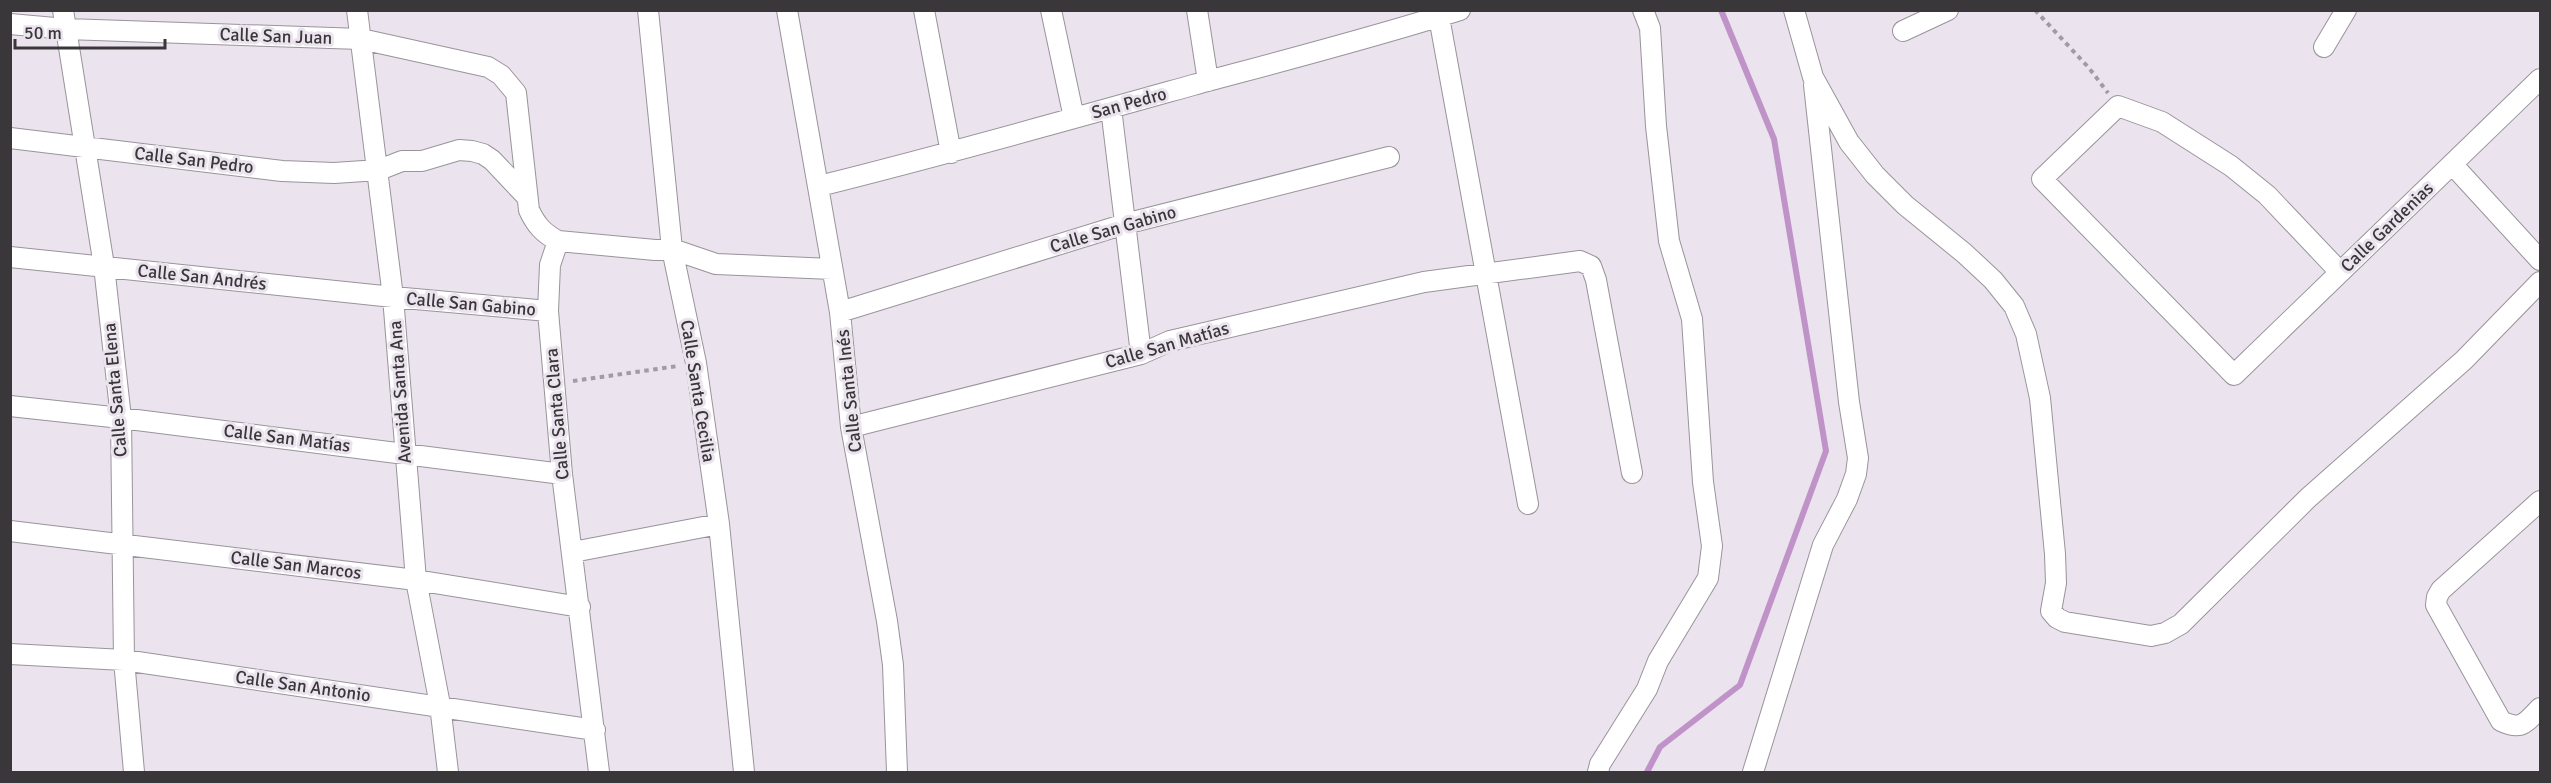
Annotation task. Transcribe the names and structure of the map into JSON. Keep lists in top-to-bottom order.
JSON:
{
  "streets": {
    "street": [
      "Calle San Juan",
      "San Pedro",
      "Calle San Pedro",
      "Calle Gardenias",
      "Calle San Gabino",
      "Calle San Andrés",
      "Calle San Matías",
      "Calle Santa Elena",
      "Calle Santa Cecilia",
      "Calle Santa Inés",
      "Avenida Santa Ana",
      "Calle Santa Clara",
      "Calle San Marcos",
      "Calle San Antonio"
    ]
  },
  "crossings": [
    ["Calle San Juan", "Calle San Pedro"],
    ["Calle San Juan", "Calle Santa Elena"],
    ["Calle San Juan", "Avenida Santa Ana"],
    ["San Pedro", "Calle Santa Inés"],
    ["Calle San Pedro", "Calle Santa Elena"],
    ["Calle San Pedro", "Avenida Santa Ana"],
    ["Calle San Gabino", "Calle San Andrés"],
    ["Calle San Gabino", "Calle Santa Inés"],
    ["Calle San Gabino", "Avenida Santa Ana"],
    ["Calle San Gabino", "Calle Santa Clara"],
    ["Calle San Andrés", "Calle Santa Elena"],
    ["Calle San Andrés", "Avenida Santa Ana"],
    ["Calle San Matías", "Calle Santa Elena"],
    ["Calle San Matías", "Calle Santa Inés"],
    ["Calle San Matías", "Avenida Santa Ana"],
    ["Calle San Matías", "Calle Santa Clara"],
    ["Calle Santa Elena", "Calle San Marcos"],
    ["Calle Santa Elena", "Calle San Antonio"],
    ["Avenida Santa Ana", "Calle San Marcos"],
    ["Avenida Santa Ana", "Calle San Antonio"],
    ["Calle Santa Clara", "Calle San Marcos"],
    ["Calle Santa Clara", "Calle San Antonio"]
  ],
  "scale_bar": "50 m"
}
